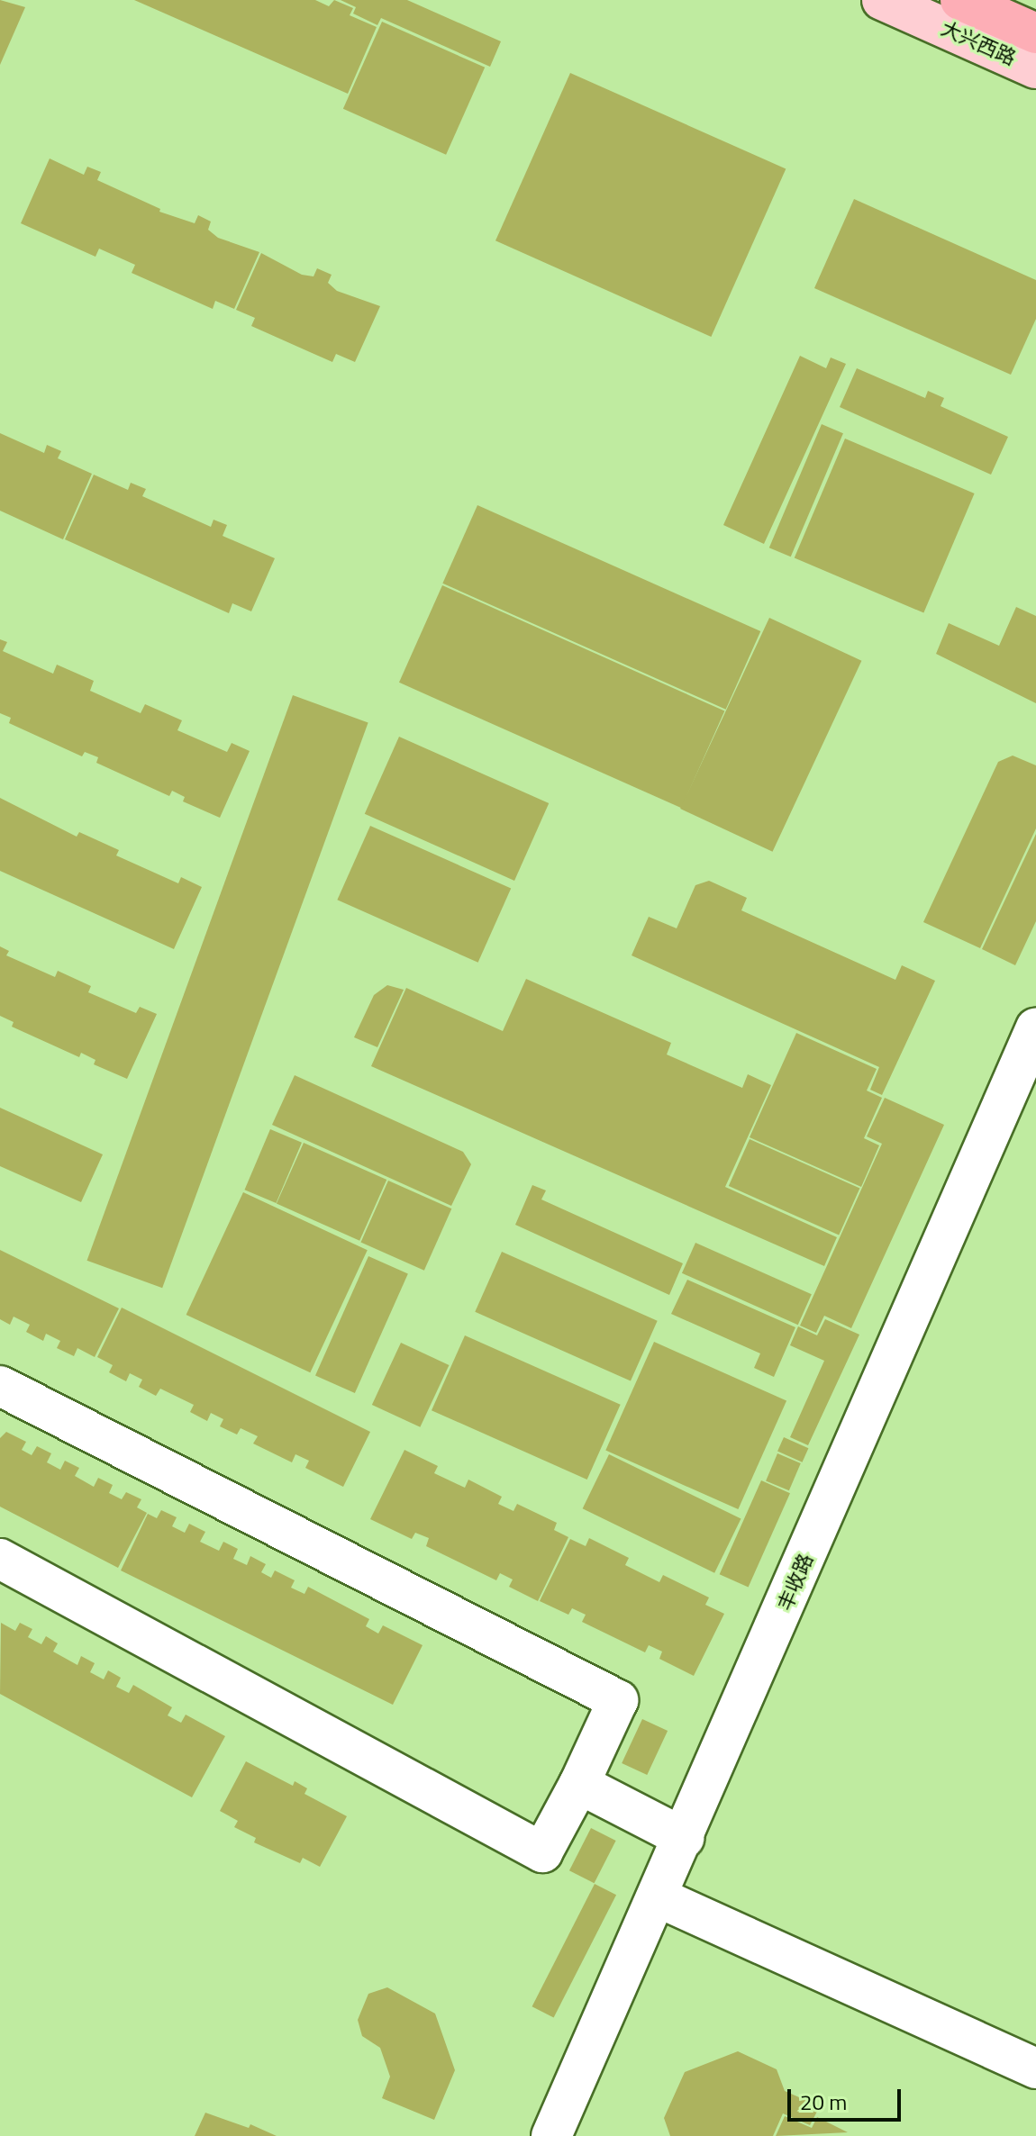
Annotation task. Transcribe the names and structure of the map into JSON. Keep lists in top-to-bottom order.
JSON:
{
  "streets": {
    "main road": ["大兴西路"],
    "street": ["丰收路"]
  },
  "scale_bar": "20 m"
}
